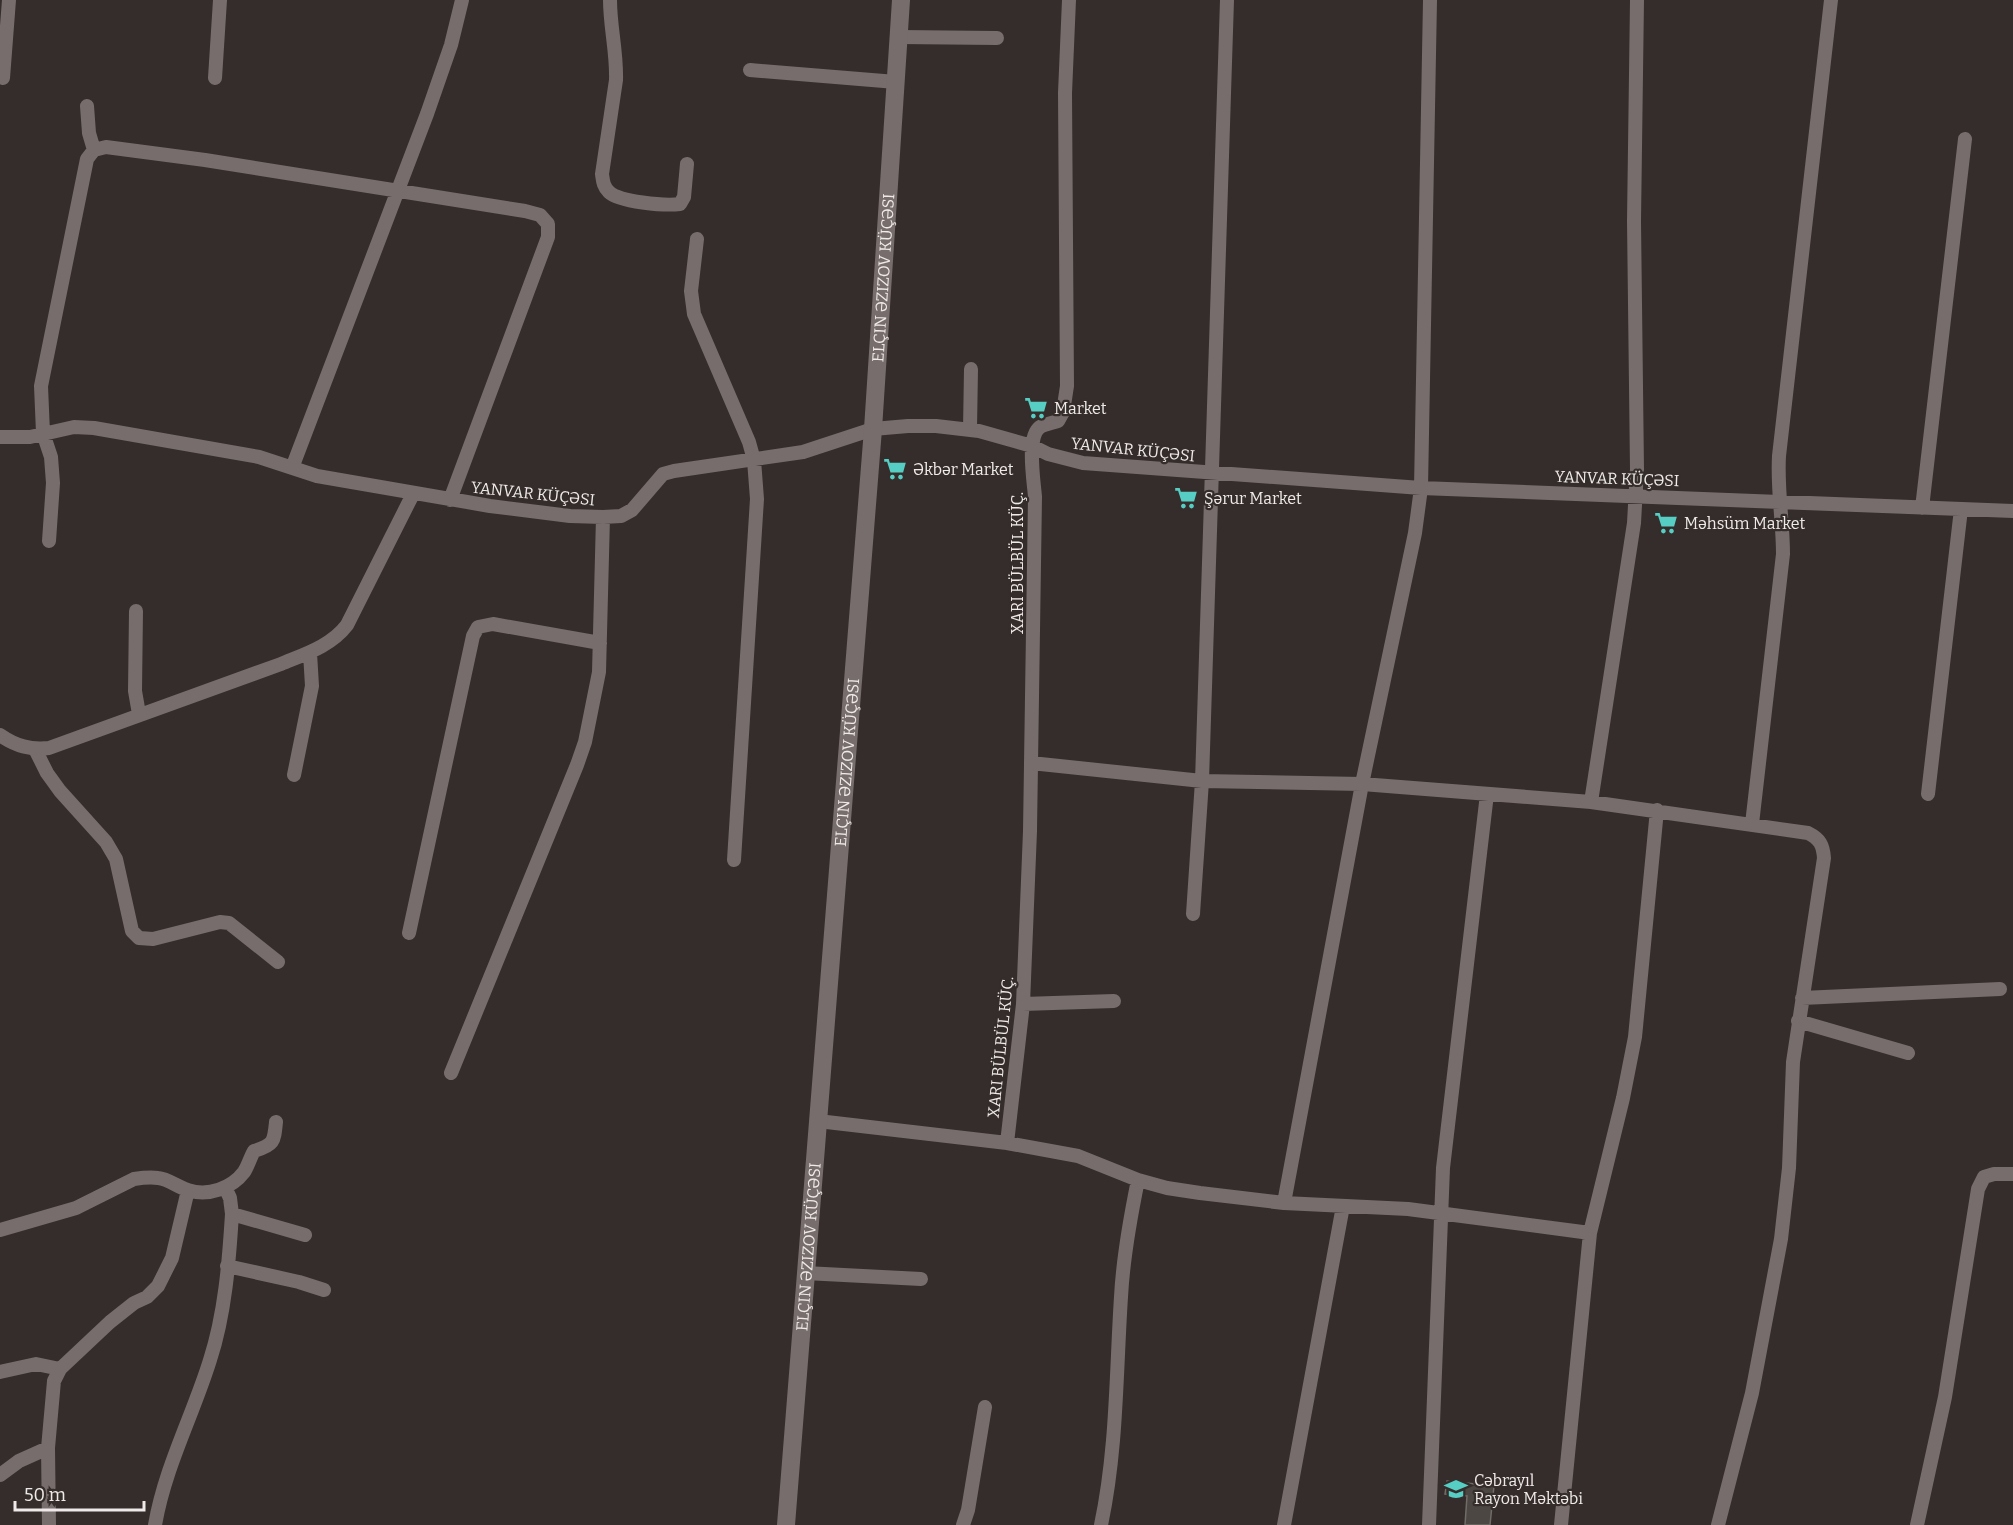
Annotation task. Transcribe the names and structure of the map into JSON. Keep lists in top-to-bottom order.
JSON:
{
  "streets": {
    "street": ["ELÇIN ƏZIZOV KÜÇƏSI", "YANVAR KÜÇƏSI"]
  },
  "crossings": [
    ["ELÇIN ƏZIZOV KÜÇƏSI", "YANVAR KÜÇƏSI"]
  ],
  "places": {
    "supermarket": [
      "Market",
      "Əkbər Market",
      "Şərur Market",
      "Məhsüm Market"
    ],
    "school or university": ["Cəbrayıl Rayon Məktəbi"]
  },
  "scale_bar": "50 m"
}
